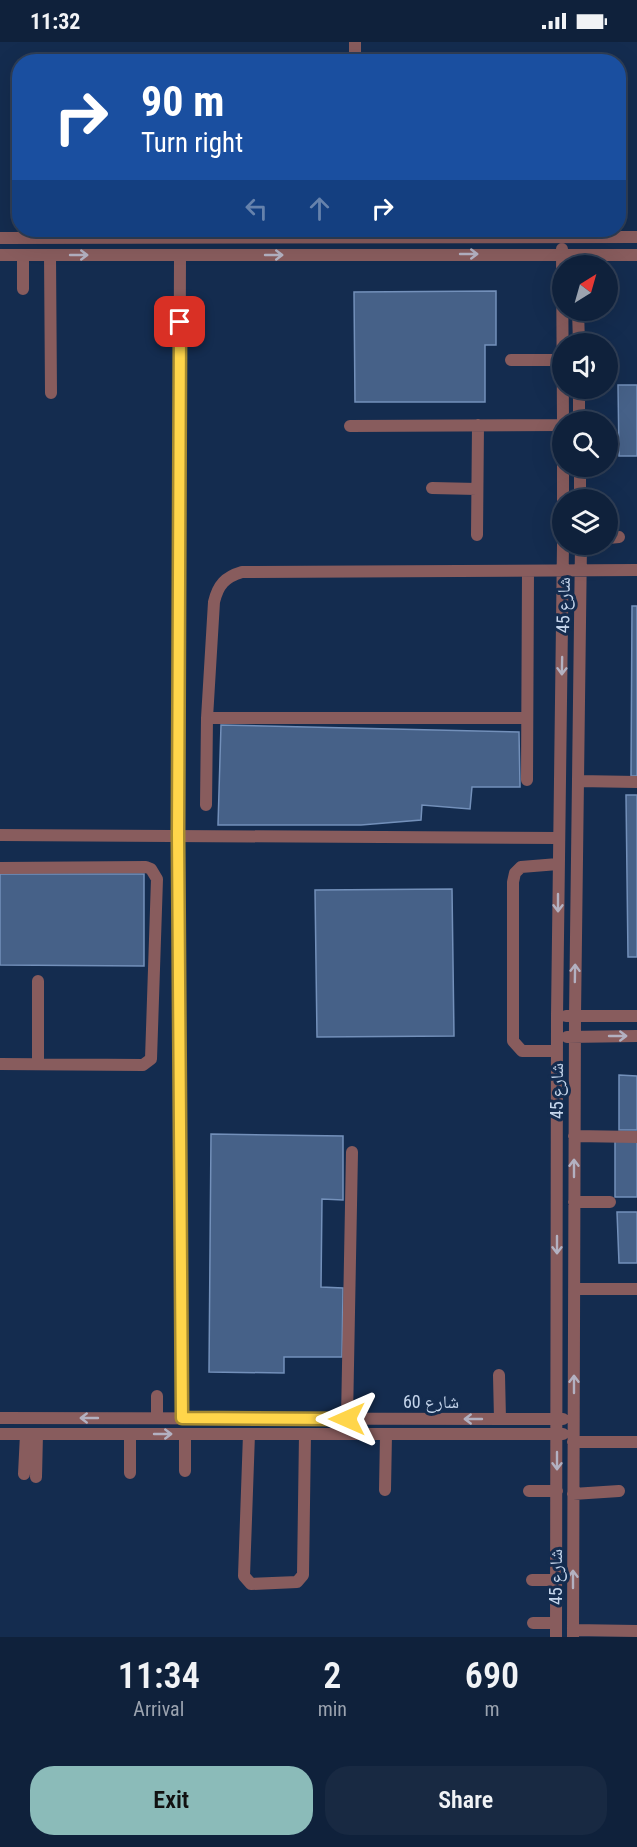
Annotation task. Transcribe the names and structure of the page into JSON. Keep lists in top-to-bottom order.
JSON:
{
  "streets": {
    "street": ["شارع 45", "شارع 60"]
  },
  "crossings": [
    ["شارع 45", "شارع 60"]
  ],
  "north": "top right",
  "page": {
    "status": "11:32",
    "turn": ["90 m", "Turn right"],
    "eta": [
      "11:34",
      "Arrival",
      "2",
      "min",
      "690",
      "m"
    ],
    "buttons": ["Exit", "Share"]
  }
}
